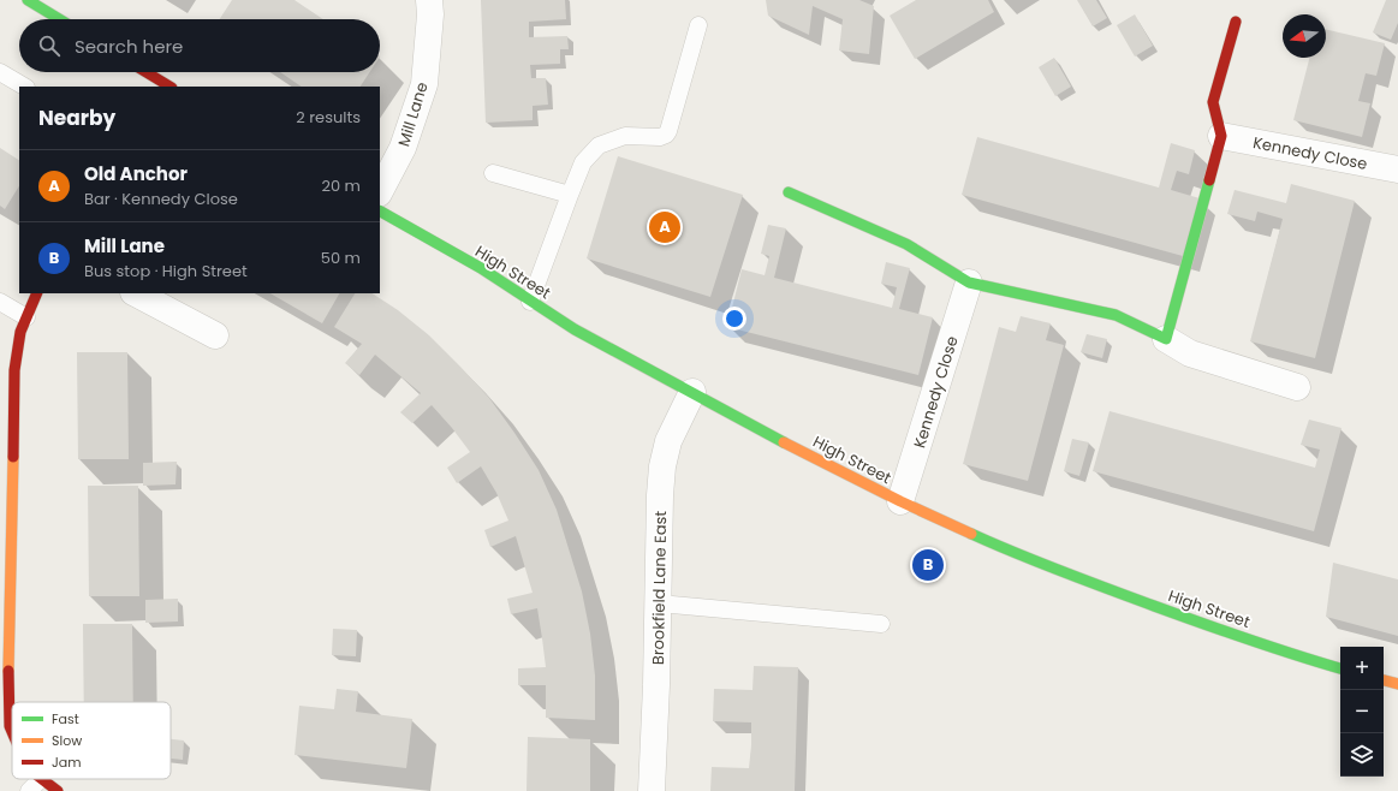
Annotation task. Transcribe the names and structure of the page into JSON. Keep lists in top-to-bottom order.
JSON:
{
  "streets": {
    "street": [
      "Mill Lane",
      "Kennedy Close",
      "High Street",
      "Brookfield Lane East"
    ]
  },
  "crossings": [
    ["Kennedy Close", "High Street"],
    ["High Street", "Brookfield Lane East"]
  ],
  "legend": ["Fast", "Slow", "Jam"],
  "north": "left",
  "page": {
    "search": "Search here",
    "heading": ["Nearby", "2 results"],
    "list": [
      {
        "mark": "A",
        "name": "Old Anchor",
        "note": "Bar · Kennedy Close",
        "value": "20 m"
      },
      {
        "mark": "B",
        "name": "Mill Lane",
        "note": "Bus stop · High Street",
        "value": "50 m"
      }
    ],
    "pins": ["A", "B"],
    "map_buttons": ["+", "−"]
  }
}
